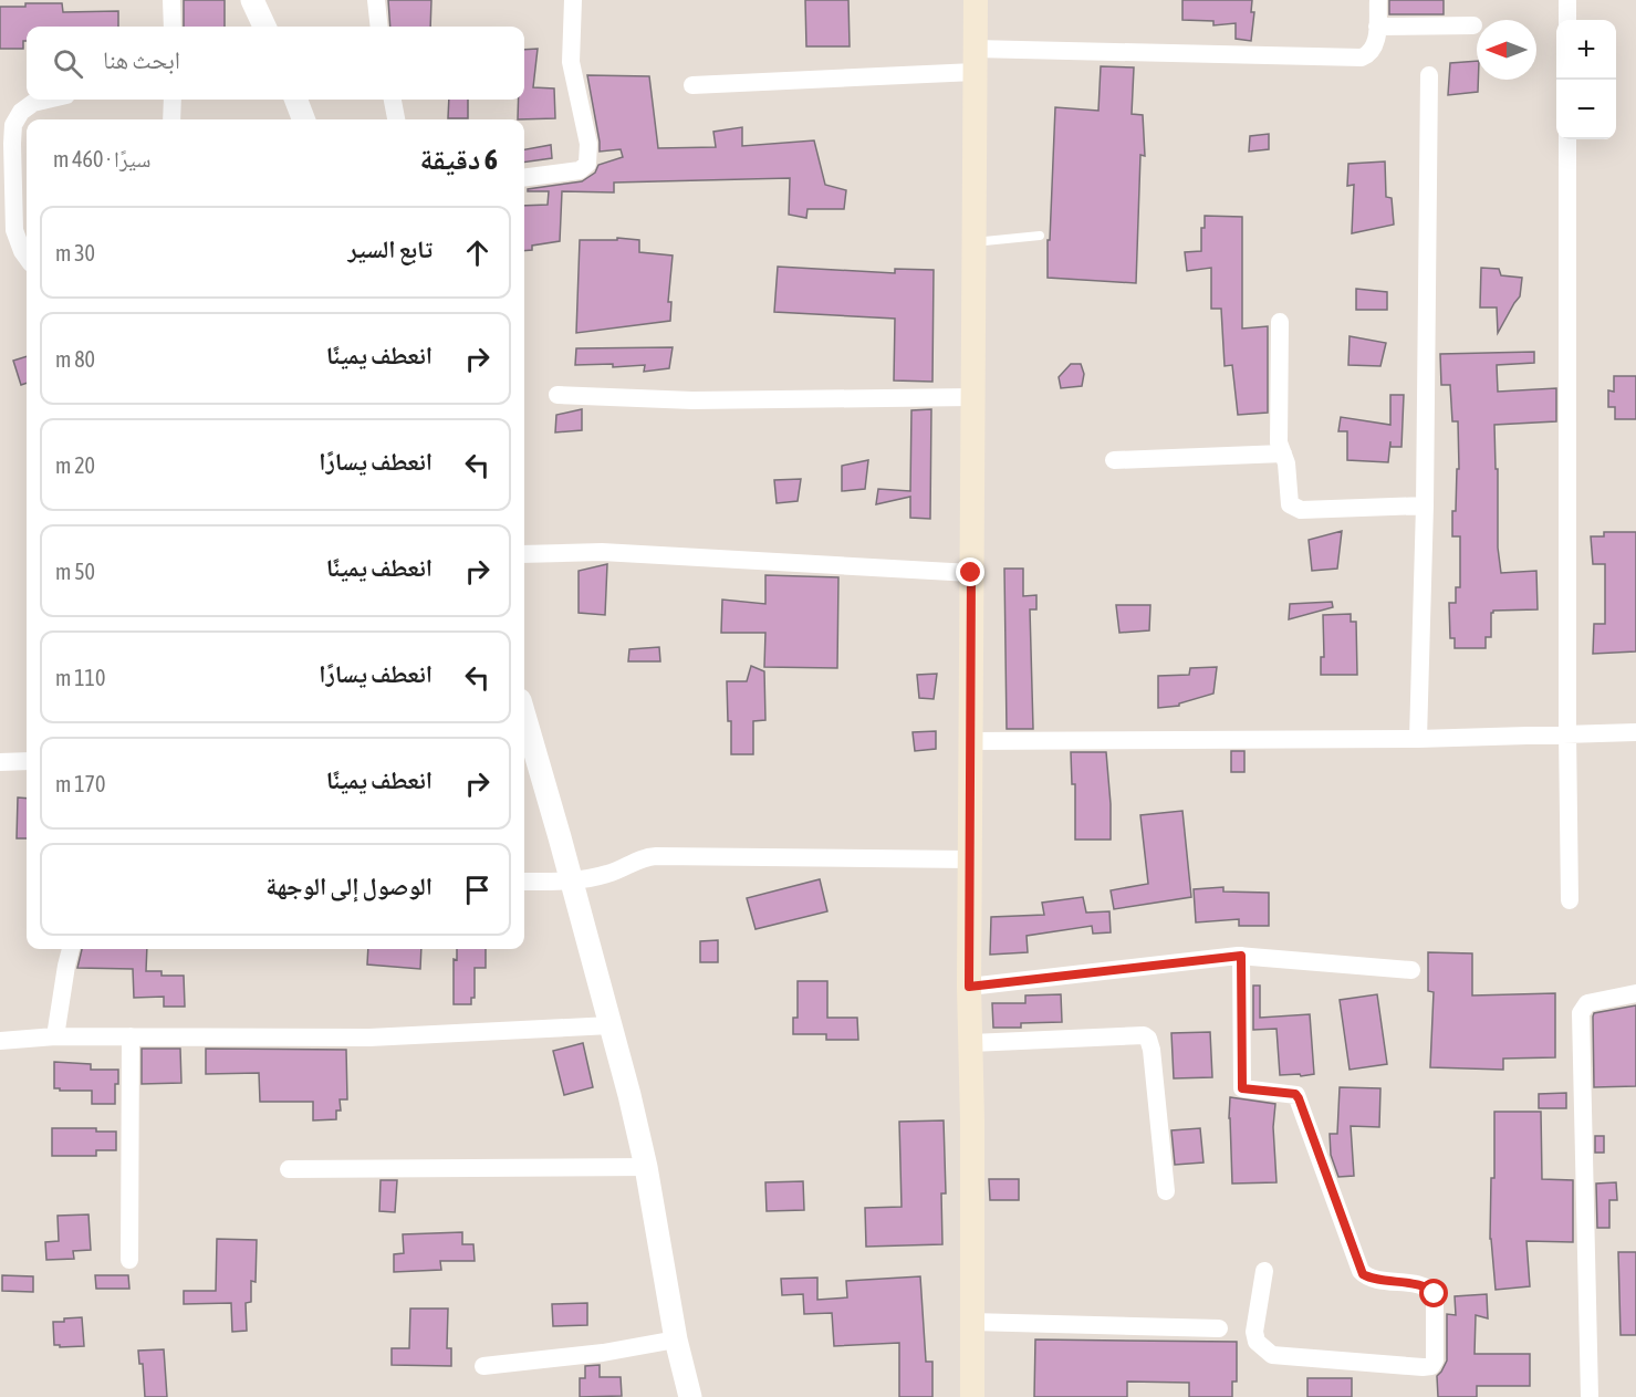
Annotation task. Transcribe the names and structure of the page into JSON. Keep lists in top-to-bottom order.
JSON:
{
  "north": "left",
  "page": {
    "map_buttons": ["+", "−"],
    "search": "ابحث هنا",
    "heading": ["6 دقيقة", "سيرًا · 460 m"],
    "list": [
      ["تابع السير", "30 m"],
      ["انعطف يمينًا", "80 m"],
      ["انعطف يسارًا", "20 m"],
      ["انعطف يمينًا", "50 m"],
      ["انعطف يسارًا", "110 m"],
      ["انعطف يمينًا", "170 m"],
      "الوصول إلى الوجهة"
    ]
  }
}
